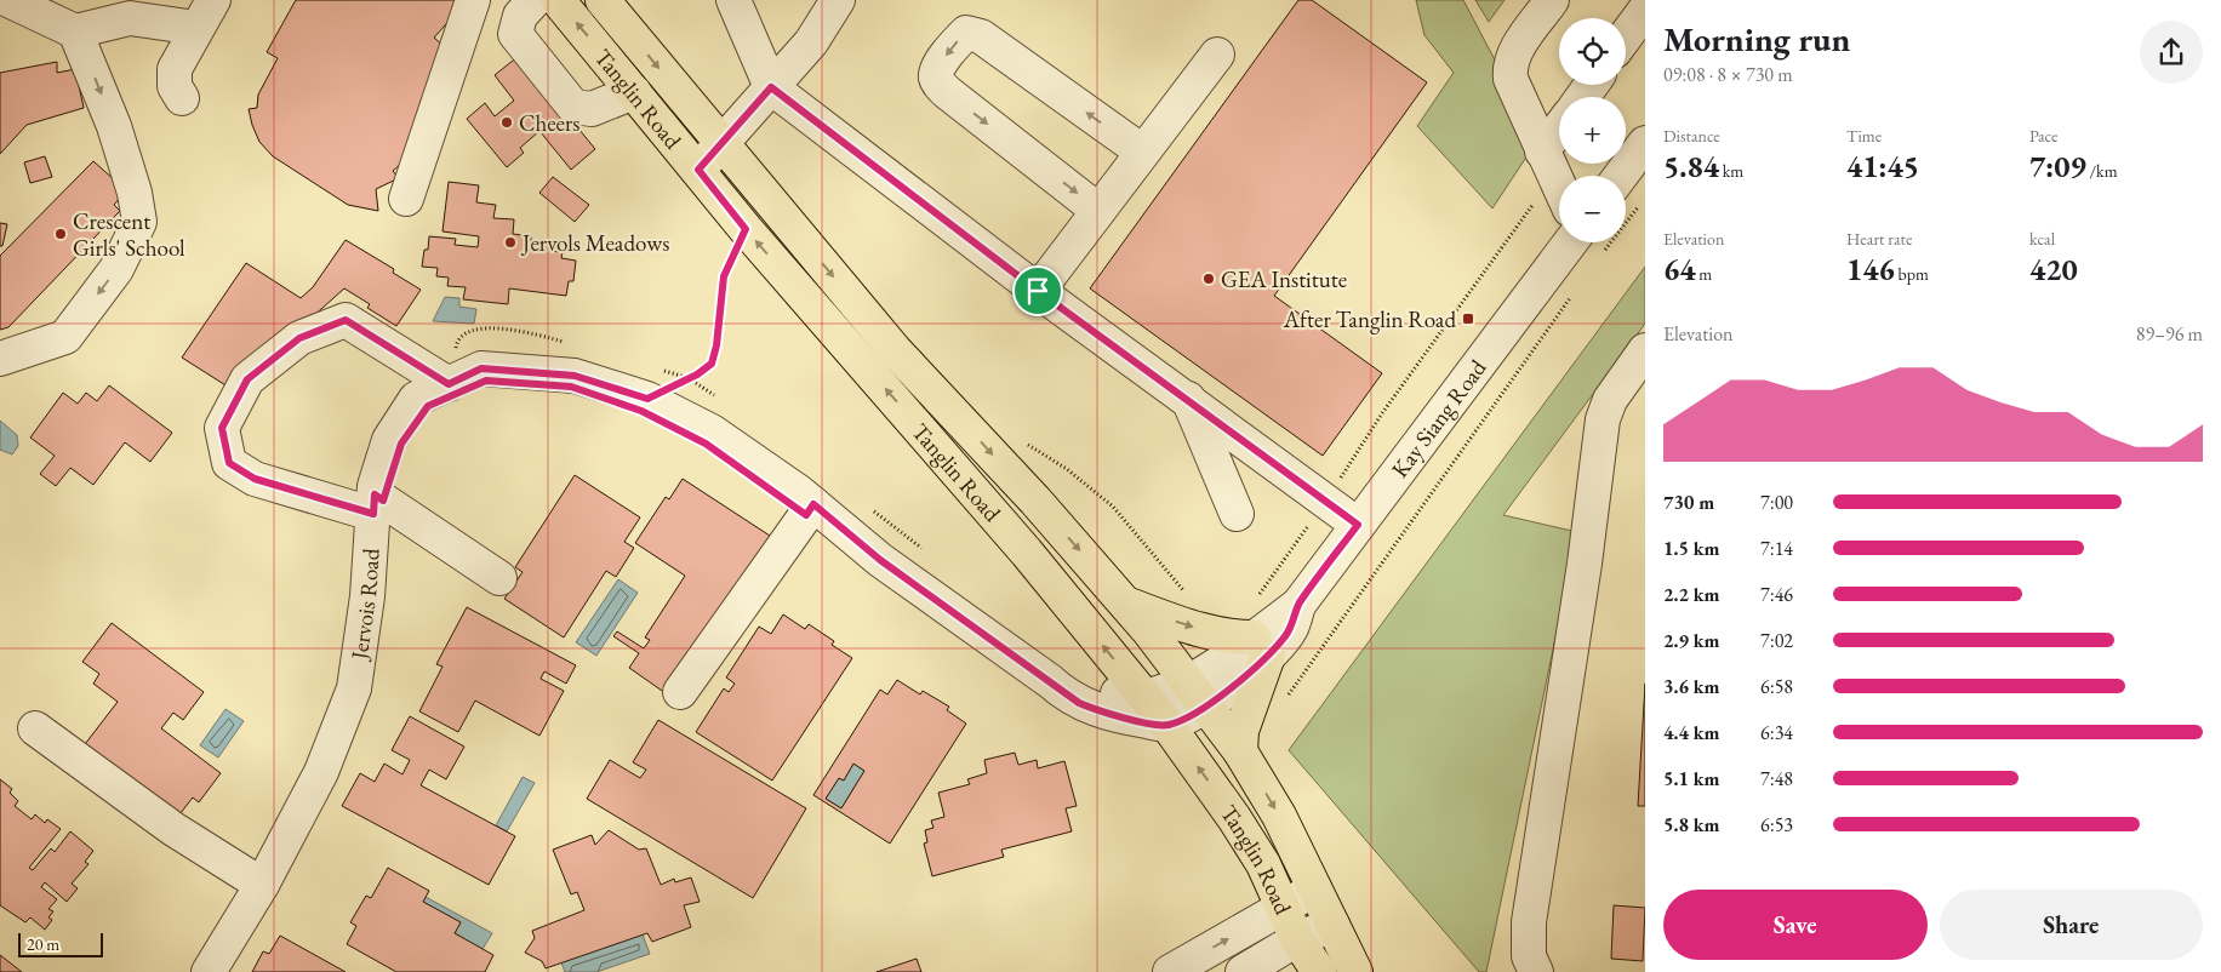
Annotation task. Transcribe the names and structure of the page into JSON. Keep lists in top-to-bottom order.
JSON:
{
  "streets": {
    "main road": ["Tanglin Road"],
    "street": ["Kay Siang Road", "Jervois Road"]
  },
  "crossings": [
    ["Tanglin Road", "Kay Siang Road"],
    ["Tanglin Road", "Jervois Road"]
  ],
  "places": {
    "other": [
      "Cheers",
      "Crescent Girls' School",
      "Jervols Meadows",
      "GEA Institute"
    ],
    "transit": ["After Tanglin Road"]
  },
  "scale_bar": "20 m",
  "page": {
    "heading": ["Morning run", "09:08 · 8 × 730 m"],
    "map_buttons": ["+", "−"],
    "stats": [
      ["Distance", "5.84 km"],
      ["Time", "41:45"],
      ["Pace", "7:09 /km"],
      ["Elevation", "64 m"],
      ["Heart rate", "146 bpm"],
      ["kcal", "420"]
    ],
    "chart": ["Elevation", "89–96 m"],
    "list": [
      {
        "name": "730 m",
        "note": "7:00"
      },
      {
        "name": "1.5 km",
        "note": "7:14"
      },
      {
        "name": "2.2 km",
        "note": "7:46"
      },
      {
        "name": "2.9 km",
        "note": "7:02"
      },
      {
        "name": "3.6 km",
        "note": "6:58"
      },
      {
        "name": "4.4 km",
        "note": "6:34"
      },
      {
        "name": "5.1 km",
        "note": "7:48"
      },
      {
        "name": "5.8 km",
        "note": "6:53"
      }
    ],
    "buttons": ["Save", "Share"],
    "scale": "20 m"
  }
}
